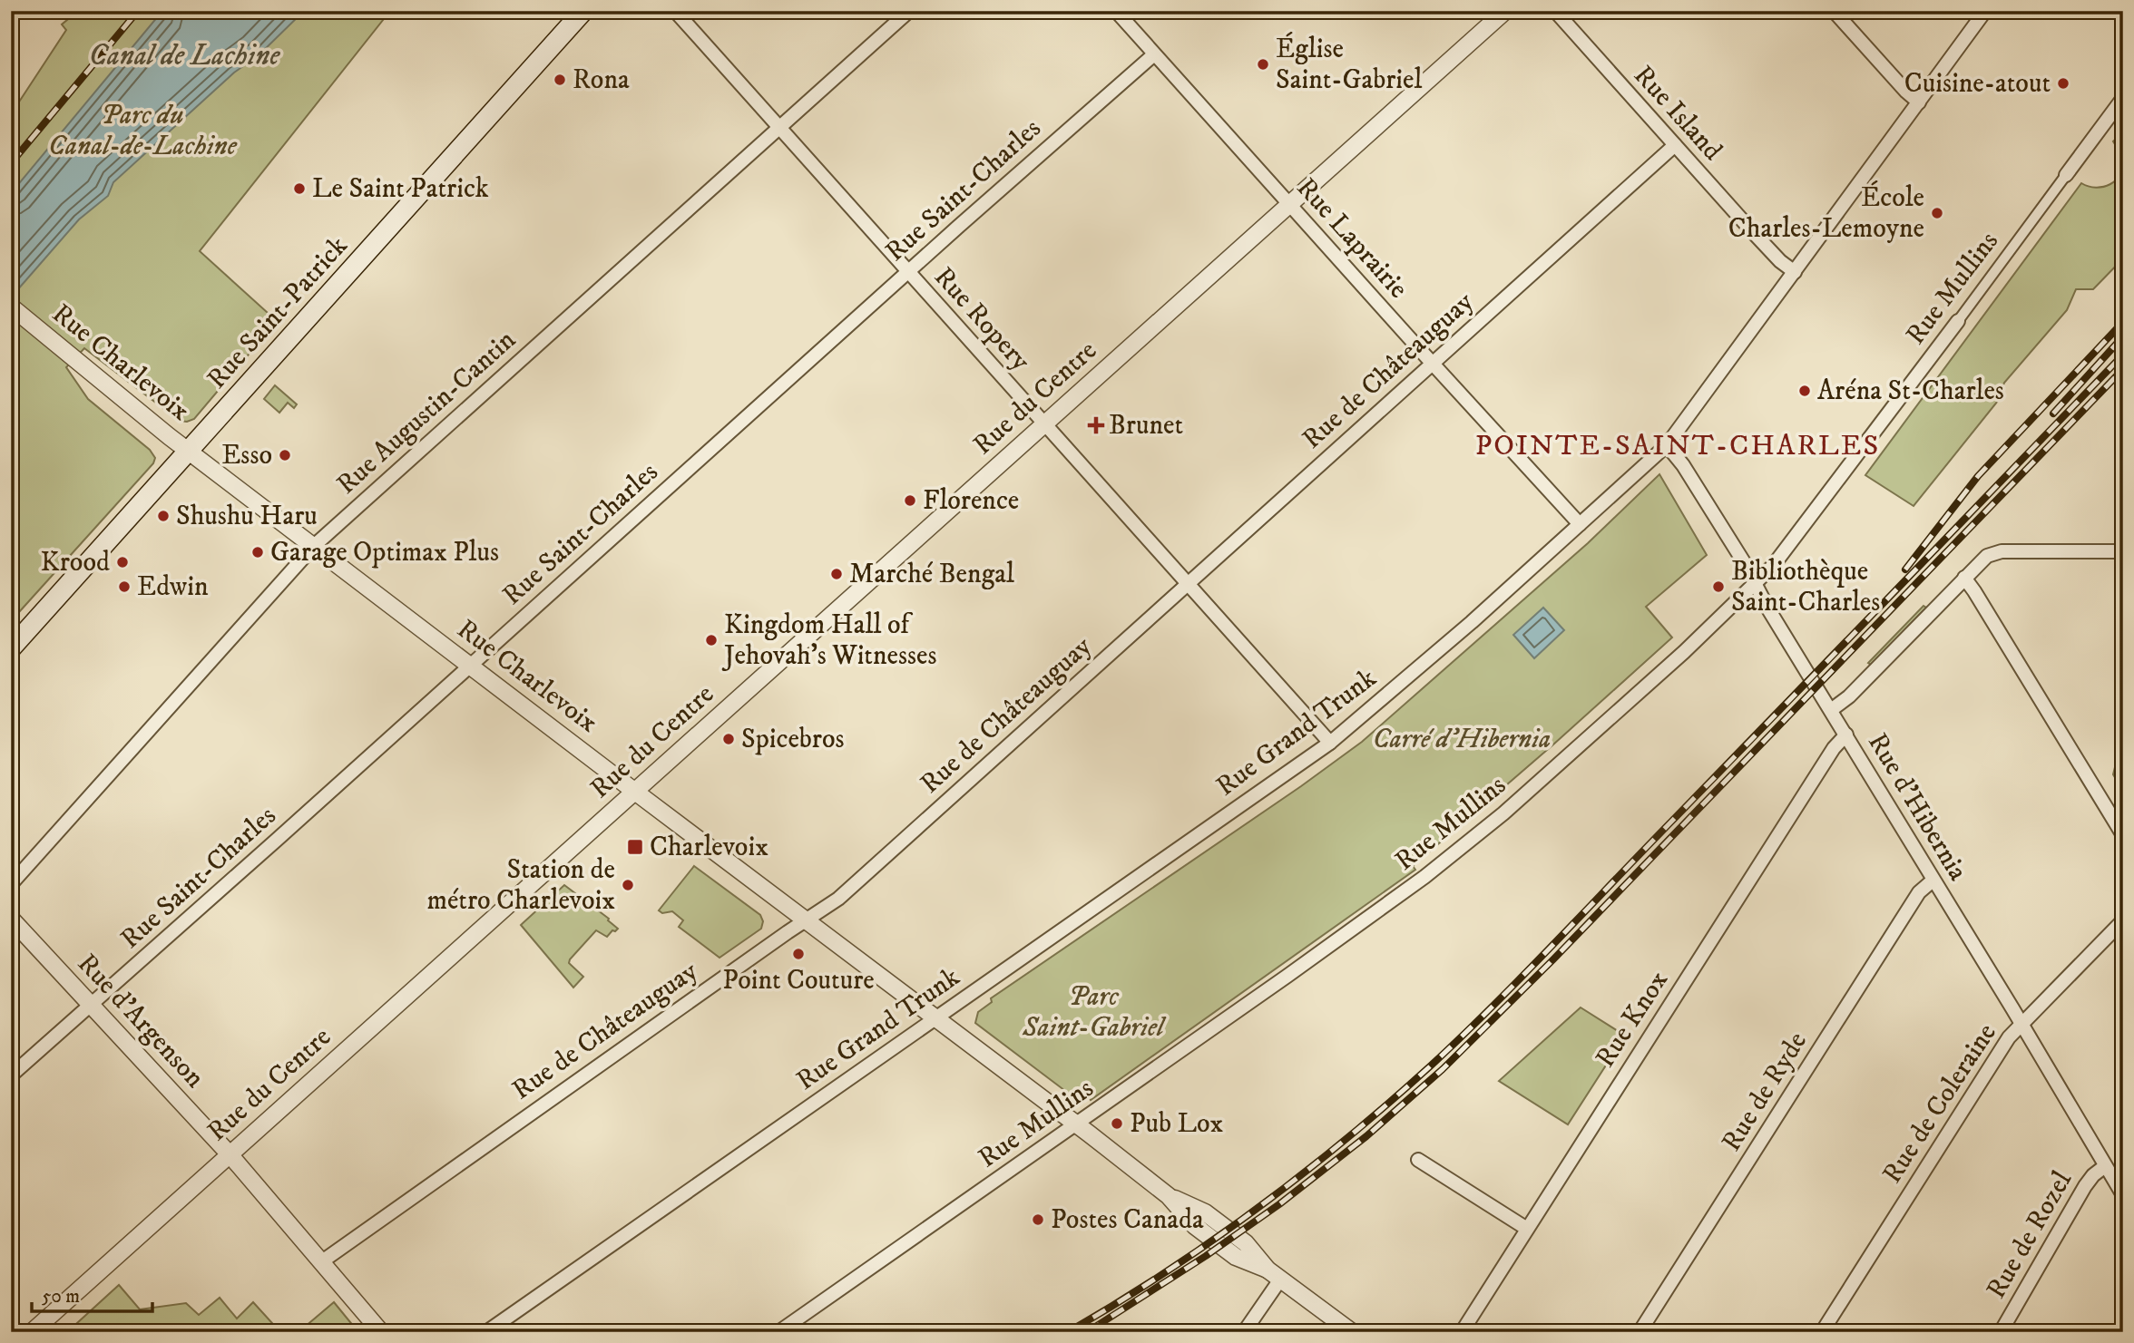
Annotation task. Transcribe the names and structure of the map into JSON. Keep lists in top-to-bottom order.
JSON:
{
  "streets": {
    "main road": ["Rue Saint-Patrick"],
    "street": [
      "Rue Island",
      "Rue Saint-Charles",
      "Rue Laprairie",
      "Rue Mullins",
      "Rue Ropery",
      "Rue Charlevoix",
      "Rue de Châteauguay",
      "Rue du Centre",
      "Rue Augustin-Cantin",
      "Rue Grand Trunk",
      "Rue d'Hibernia",
      "Rue Knox",
      "Rue d'Argenson",
      "Rue de Ryde",
      "Rue de Coleraine",
      "Rue de Rozel"
    ]
  },
  "crossings": [
    ["Rue Island", "Rue de Châteauguay"],
    ["Rue Island", "Rue Grand Trunk"],
    ["Rue Saint-Charles", "Rue Laprairie"],
    ["Rue Saint-Charles", "Rue Ropery"],
    ["Rue Saint-Charles", "Rue Charlevoix"],
    ["Rue Saint-Charles", "Rue d'Argenson"],
    ["Rue Laprairie", "Rue de Châteauguay"],
    ["Rue Laprairie", "Rue du Centre"],
    ["Rue Laprairie", "Rue Grand Trunk"],
    ["Rue Mullins", "Rue Charlevoix"],
    ["Rue Mullins", "Rue d'Hibernia"],
    ["Rue Saint-Patrick", "Rue Charlevoix"],
    ["Rue Ropery", "Rue de Châteauguay"],
    ["Rue Ropery", "Rue du Centre"],
    ["Rue Ropery", "Rue Augustin-Cantin"],
    ["Rue Ropery", "Rue Grand Trunk"],
    ["Rue Charlevoix", "Rue de Châteauguay"],
    ["Rue Charlevoix", "Rue du Centre"],
    ["Rue Charlevoix", "Rue Augustin-Cantin"],
    ["Rue Charlevoix", "Rue Grand Trunk"],
    ["Rue de Châteauguay", "Rue d'Argenson"],
    ["Rue du Centre", "Rue d'Argenson"],
    ["Rue Grand Trunk", "Rue d'Hibernia"],
    ["Rue d'Hibernia", "Rue Knox"],
    ["Rue d'Hibernia", "Rue de Ryde"],
    ["Rue d'Hibernia", "Rue de Coleraine"],
    ["Rue d'Hibernia", "Rue de Rozel"]
  ],
  "districts": ["POINTE-SAINT-CHARLES"],
  "water": ["Canal de Lachine"],
  "parks": ["Parc du Canal-de-Lachine", "Carré d'Hibernia", "Parc Saint-Gabriel"],
  "places": {
    "other": [
      "Église Saint-Gabriel",
      "Rona",
      "Cuisine-atout",
      "Le Saint Patrick",
      "École Charles-Lemoyne",
      "Aréna St-Charles",
      "Esso",
      "Florence",
      "Shushu Haru",
      "Garage Optimax Plus",
      "Krood",
      "Marché Bengal",
      "Edwin",
      "Bibliothèque Saint-Charles",
      "Kingdom Hall of Jehovah's Witnesses",
      "Spicebros",
      "Station de métro Charlevoix",
      "Point Couture",
      "Pub Lox",
      "Postes Canada"
    ],
    "health": ["Brunet"],
    "transit": ["Charlevoix"]
  },
  "scale_bar": "50 m"
}
